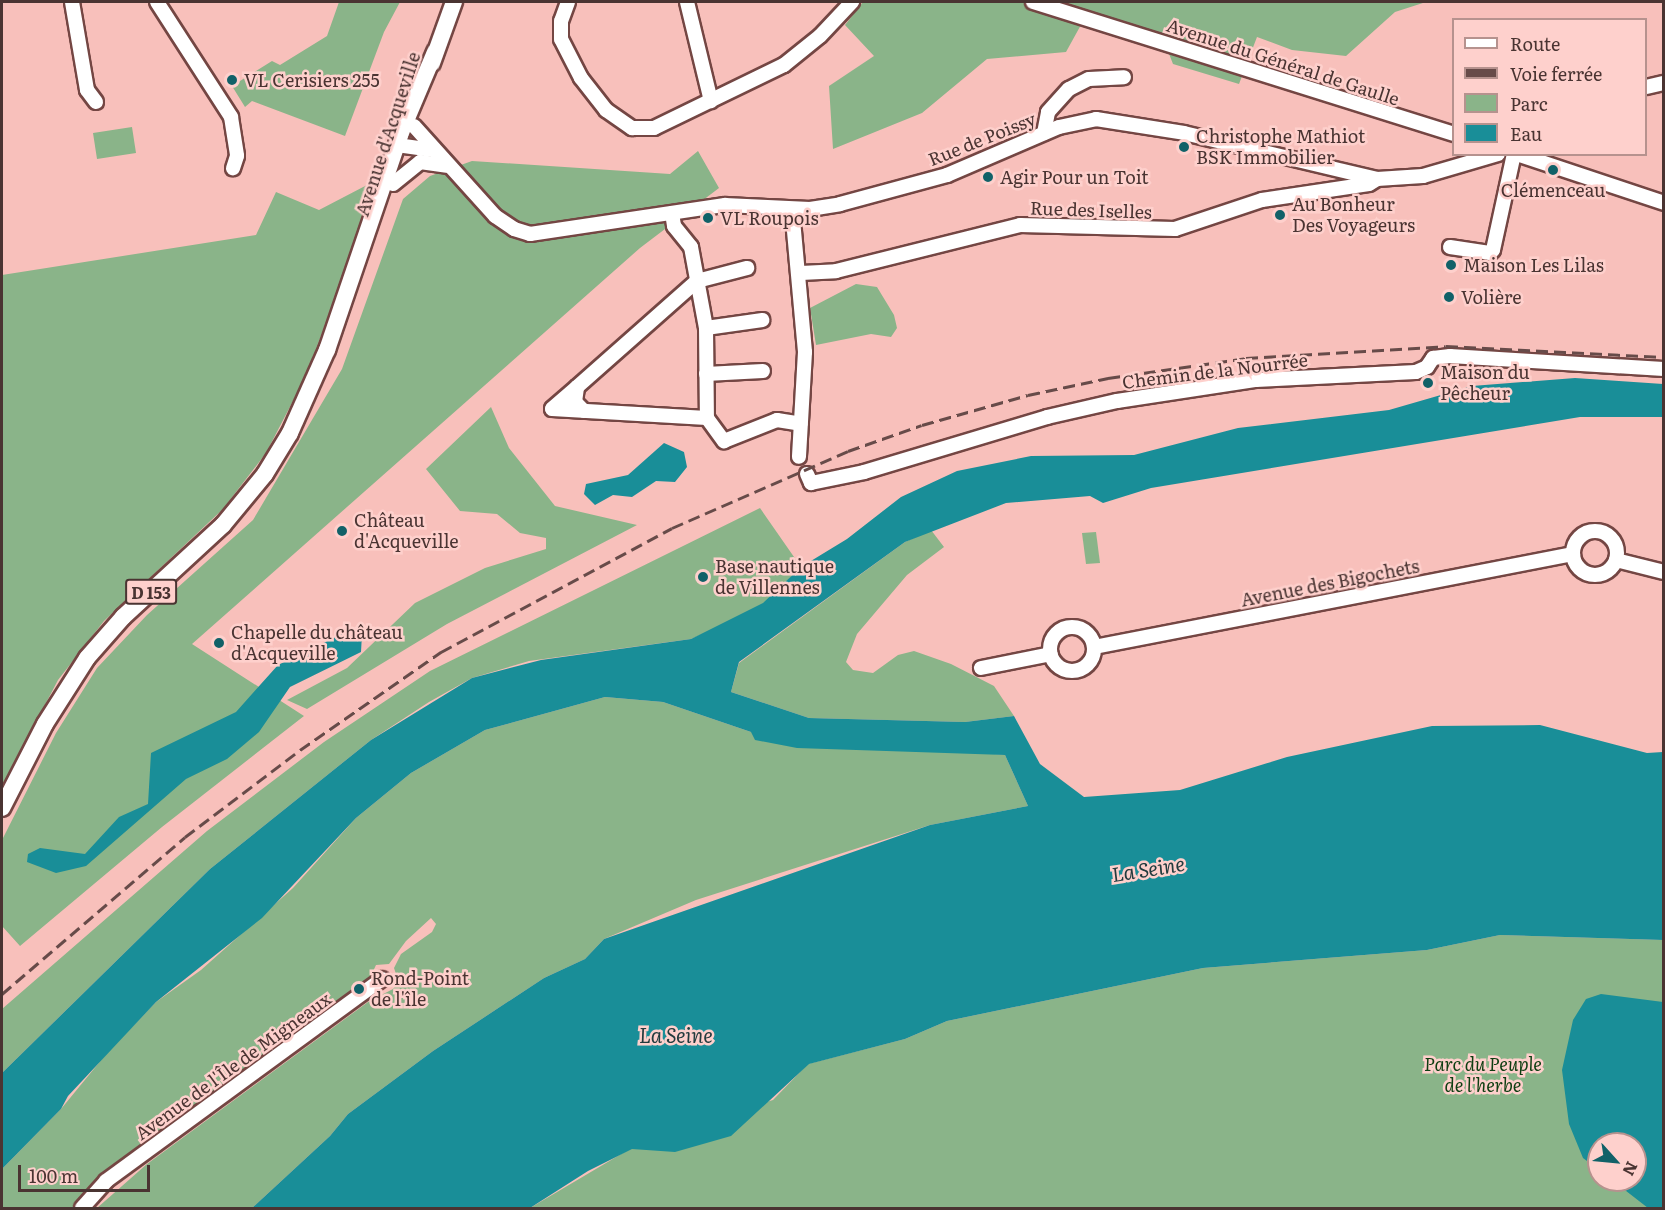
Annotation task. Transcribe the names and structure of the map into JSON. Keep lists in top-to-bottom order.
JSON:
{
  "streets": {
    "main road": ["Avenue d'Acqueville", "D 153"],
    "street": [
      "Avenue du Général de Gaulle",
      "Rue de Poissy",
      "Rue des Iselles",
      "Chemin de la Nourrée",
      "Avenue des Bigochets",
      "Avenue de l'Île de Migneaux"
    ]
  },
  "crossings": [
    ["Avenue d'Acqueville", "Rue de Poissy"],
    ["Avenue d'Acqueville", "D 153"],
    ["Rue de Poissy", "Rue des Iselles"]
  ],
  "water": ["La Seine"],
  "parks": ["Parc du Peuple de l'herbe"],
  "places": [
    "VL Cerisiers 255",
    "Christophe Mathiot BSK Immobilier",
    "Clémenceau",
    "Agir Pour un Toit",
    "Au Bonheur Des Voyageurs",
    "VL Roupois",
    "Maison Les Lilas",
    "Volière",
    "Maison du Pêcheur",
    "Château d'Acqueville",
    "Base nautique de Villennes",
    "Chapelle du château d'Acqueville",
    "Rond-Point de l'île"
  ],
  "legend": [
    "Route",
    "Voie ferrée",
    "Parc",
    "Eau"
  ],
  "scale_bar": "100 m",
  "north": "bottom right"
}
